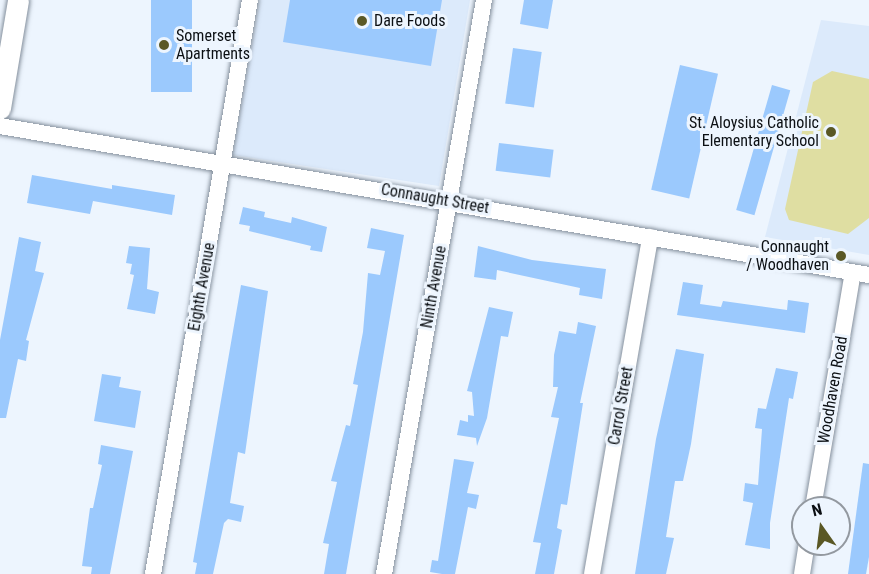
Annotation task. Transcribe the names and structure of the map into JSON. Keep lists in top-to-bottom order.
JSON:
{
  "streets": {
    "street": [
      "Connaught Street",
      "Eighth Avenue",
      "Ninth Avenue",
      "Woodhaven Road",
      "Carrol Street"
    ]
  },
  "crossings": [
    ["Connaught Street", "Eighth Avenue"],
    ["Connaught Street", "Ninth Avenue"],
    ["Connaught Street", "Woodhaven Road"],
    ["Connaught Street", "Carrol Street"]
  ],
  "places": [
    "Dare Foods",
    "Somerset Apartments",
    "St. Aloysius Catholic Elementary School",
    "Connaught / Woodhaven"
  ],
  "north": "top"
}
